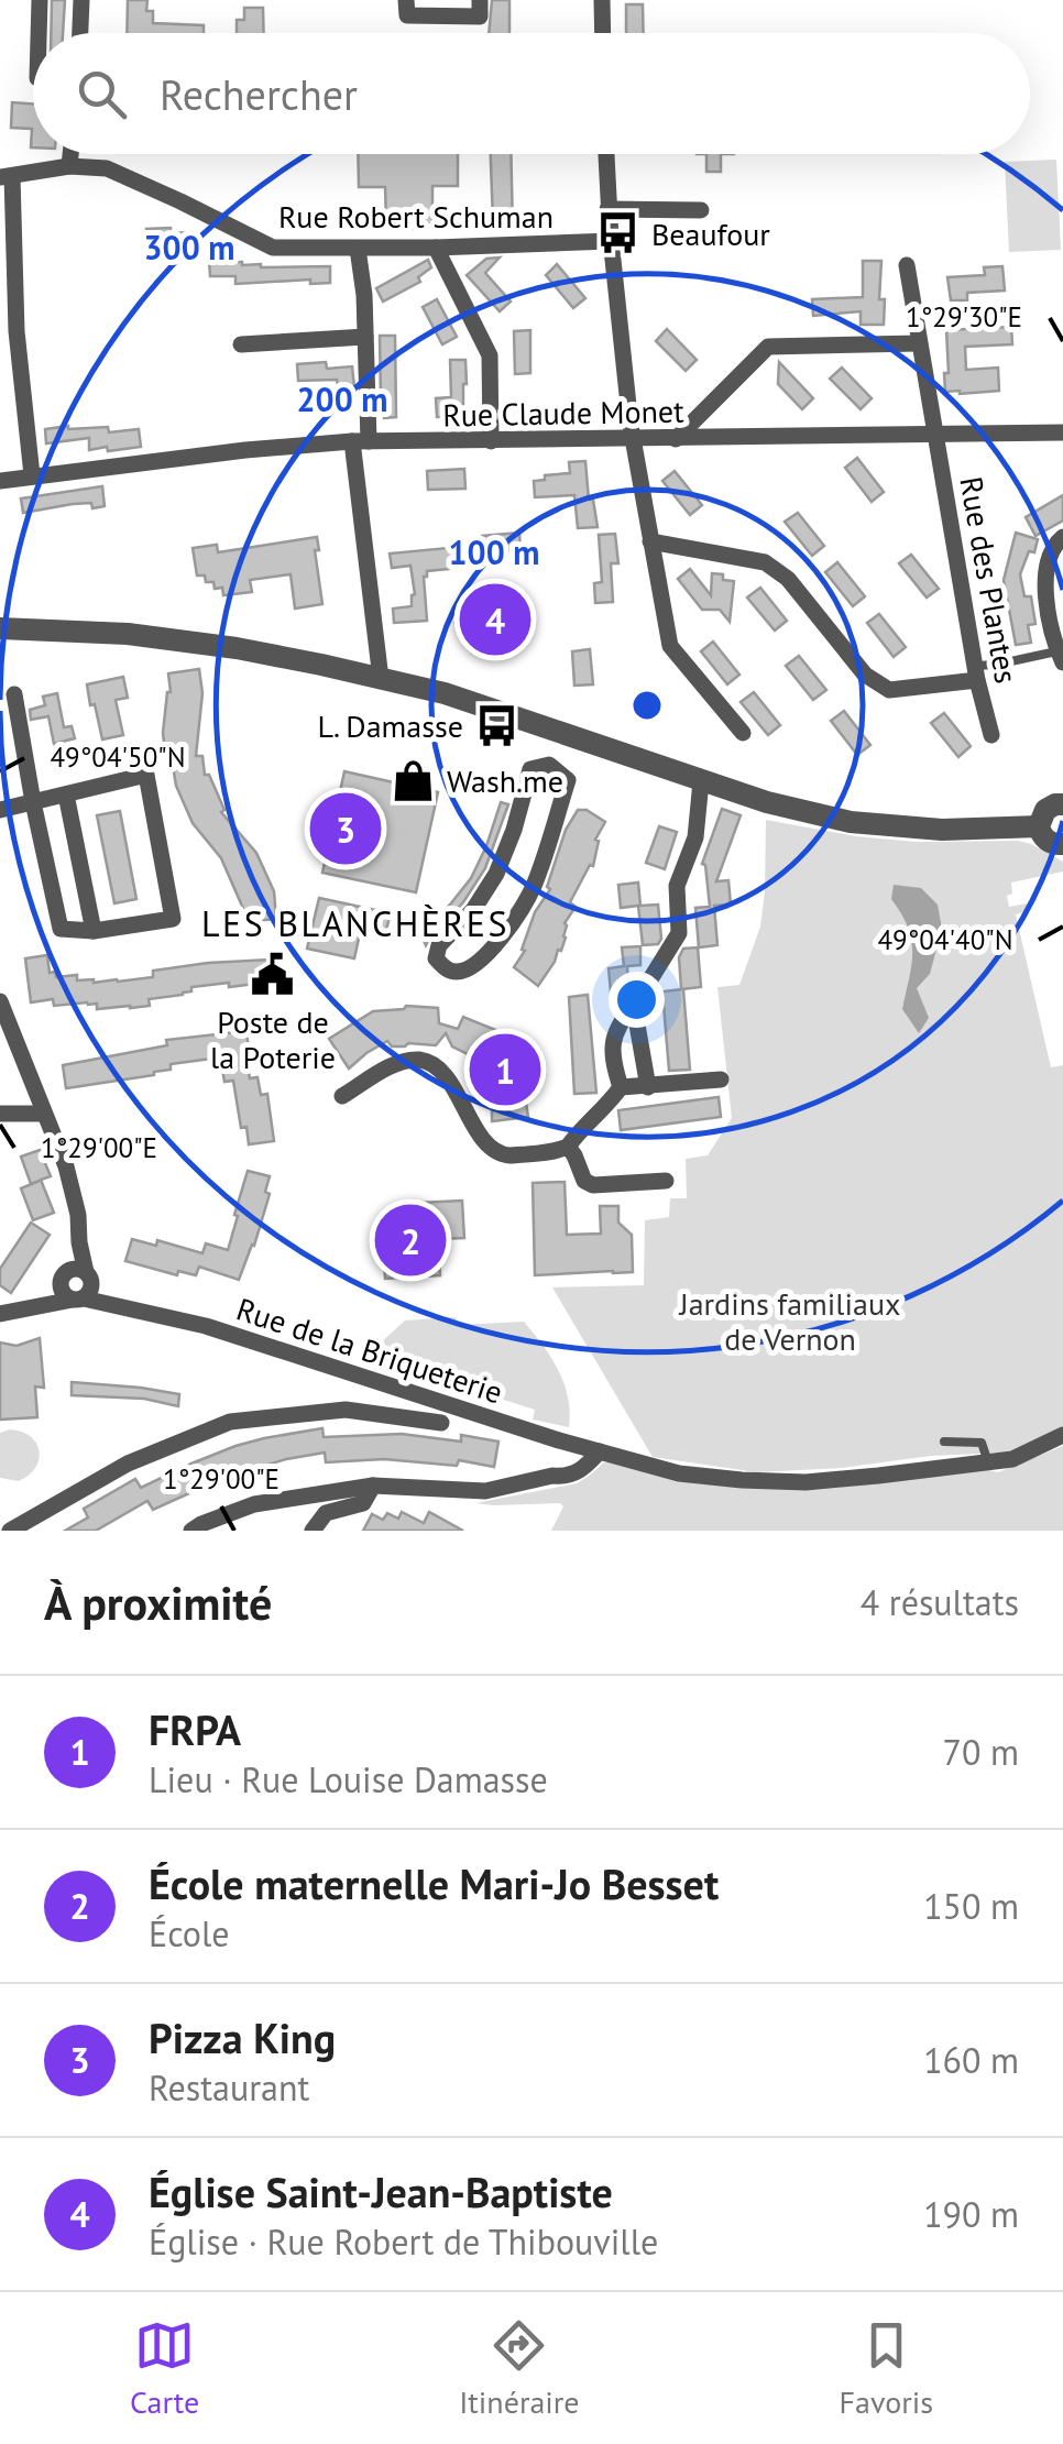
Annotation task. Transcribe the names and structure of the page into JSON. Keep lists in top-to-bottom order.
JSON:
{
  "streets": {
    "street": [
      "Rue Robert Schuman",
      "Rue Claude Monet",
      "Rue des Plantes",
      "Rue de la Briqueterie"
    ]
  },
  "crossings": [
    ["Rue Claude Monet", "Rue des Plantes"]
  ],
  "districts": ["LES BLANCHÈRES"],
  "parks": ["Jardins familiaux de Vernon"],
  "places": {
    "bus stop": ["Beaufour", "L. Damasse"],
    "shop": ["Wash.me"],
    "public building": ["Poste de la Poterie"]
  },
  "page": {
    "search": "Rechercher",
    "pins": [
      "4",
      "3",
      "1",
      "2"
    ],
    "heading": ["À proximité", "4 résultats"],
    "list": [
      {
        "mark": "1",
        "name": "FRPA",
        "note": "Lieu · Rue Louise Damasse",
        "value": "70 m"
      },
      {
        "mark": "2",
        "name": "École maternelle Mari-Jo Besset",
        "note": "École",
        "value": "150 m"
      },
      {
        "mark": "3",
        "name": "Pizza King",
        "note": "Restaurant",
        "value": "160 m"
      },
      {
        "mark": "4",
        "name": "Église Saint-Jean-Baptiste",
        "note": "Église · Rue Robert de Thibouville",
        "value": "190 m"
      }
    ],
    "nav": ["Carte", "Itinéraire", "Favoris"]
  },
  "coordinates": [
    "1°29'30\"E",
    "49°04'50\"N",
    "49°04'40\"N",
    "1°29'00\"E"
  ],
  "rings": ["300 m", "200 m", "100 m"]
}
